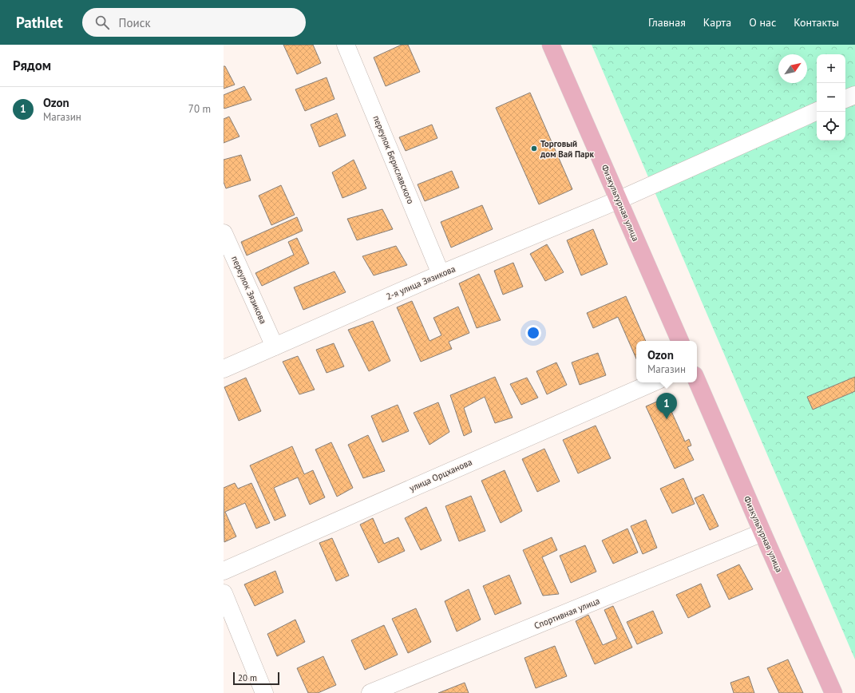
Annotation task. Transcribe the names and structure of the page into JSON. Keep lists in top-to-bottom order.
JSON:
{
  "streets": {
    "main road": ["Физкультурная улица"],
    "street": [
      "переулок Бериславского",
      "2-я улица Зязикова",
      "переулок Зязикова",
      "улица Орцханова",
      "Спортивная улица"
    ]
  },
  "crossings": [
    ["переулок Бериславского", "2-я улица Зязикова"],
    ["Физкультурная улица", "2-я улица Зязикова"],
    ["Физкультурная улица", "Спортивная улица"],
    ["2-я улица Зязикова", "переулок Зязикова"]
  ],
  "places": ["Торговый дом Вай Парк"],
  "scale_bar": "20 m",
  "north": "top right",
  "page": {
    "header": "Pathlet",
    "search": "Поиск",
    "nav": [
      "Главная",
      "Карта",
      "О нас",
      "Контакты"
    ],
    "heading": "Рядом",
    "map_buttons": ["+", "−"],
    "list": [
      {
        "mark": "1",
        "name": "Ozon",
        "note": "Магазин",
        "value": "70 m"
      }
    ],
    "popup": ["Ozon", "Магазин"],
    "pins": "1",
    "scale": "20 m"
  }
}
